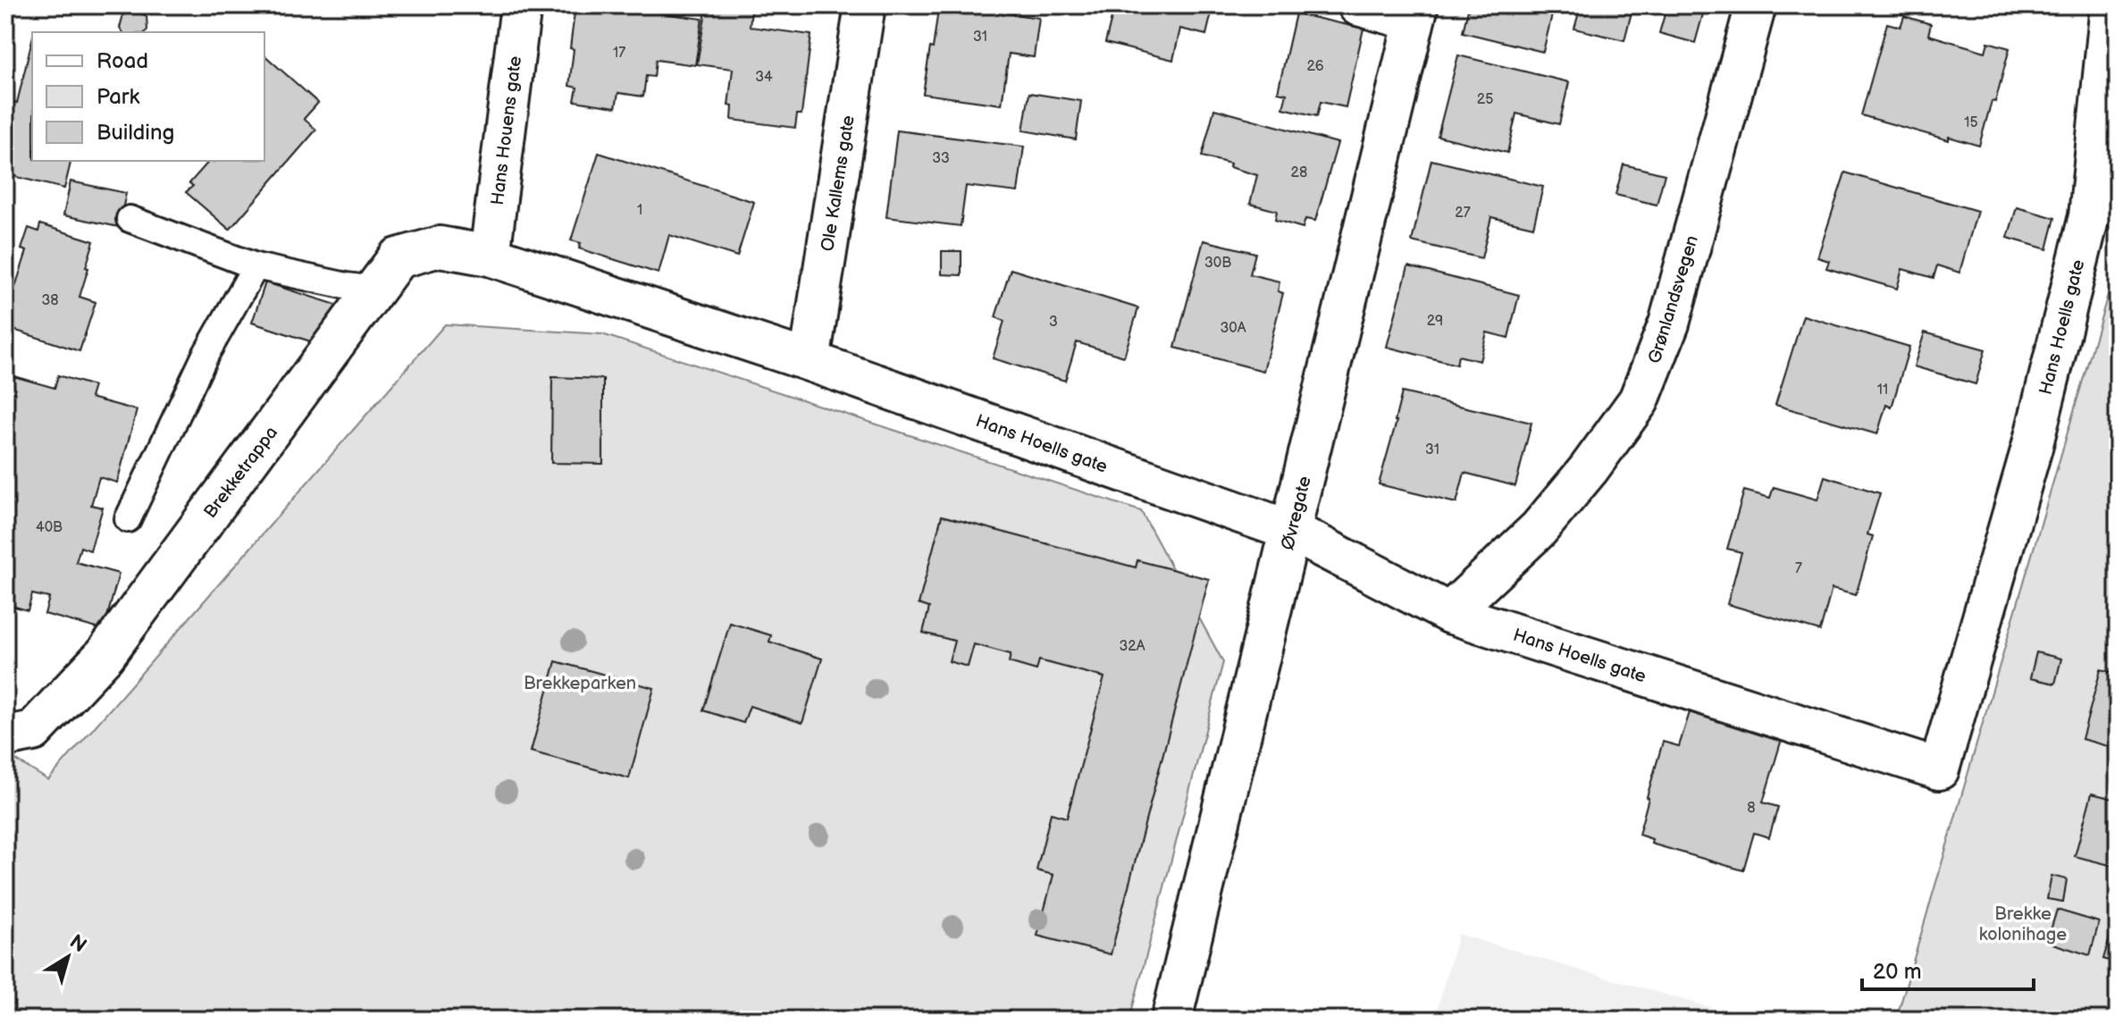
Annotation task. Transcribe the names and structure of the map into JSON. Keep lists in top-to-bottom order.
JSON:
{
  "streets": {
    "street": [
      "Hans Houens gate",
      "Ole Kallems gate",
      "Grønlandsvegen",
      "Hans Hoells gate",
      "Brekketrappa",
      "Øvregate"
    ]
  },
  "crossings": [
    ["Hans Houens gate", "Hans Hoells gate"],
    ["Hans Houens gate", "Brekketrappa"],
    ["Ole Kallems gate", "Hans Hoells gate"],
    ["Grønlandsvegen", "Hans Hoells gate"],
    ["Hans Hoells gate", "Brekketrappa"],
    ["Hans Hoells gate", "Øvregate"]
  ],
  "parks": ["Brekkeparken", "Brekke kolonihage"],
  "house_numbers": [
    "31",
    "17",
    "26",
    "34",
    "25",
    "15",
    "33",
    "28",
    "1",
    "27",
    "30B",
    "38",
    "29",
    "3",
    "30A",
    "11",
    "31",
    "40B",
    "7",
    "32A",
    "8"
  ],
  "legend": ["Road", "Park", "Building"],
  "scale_bar": "20 m",
  "north": "top right"
}
